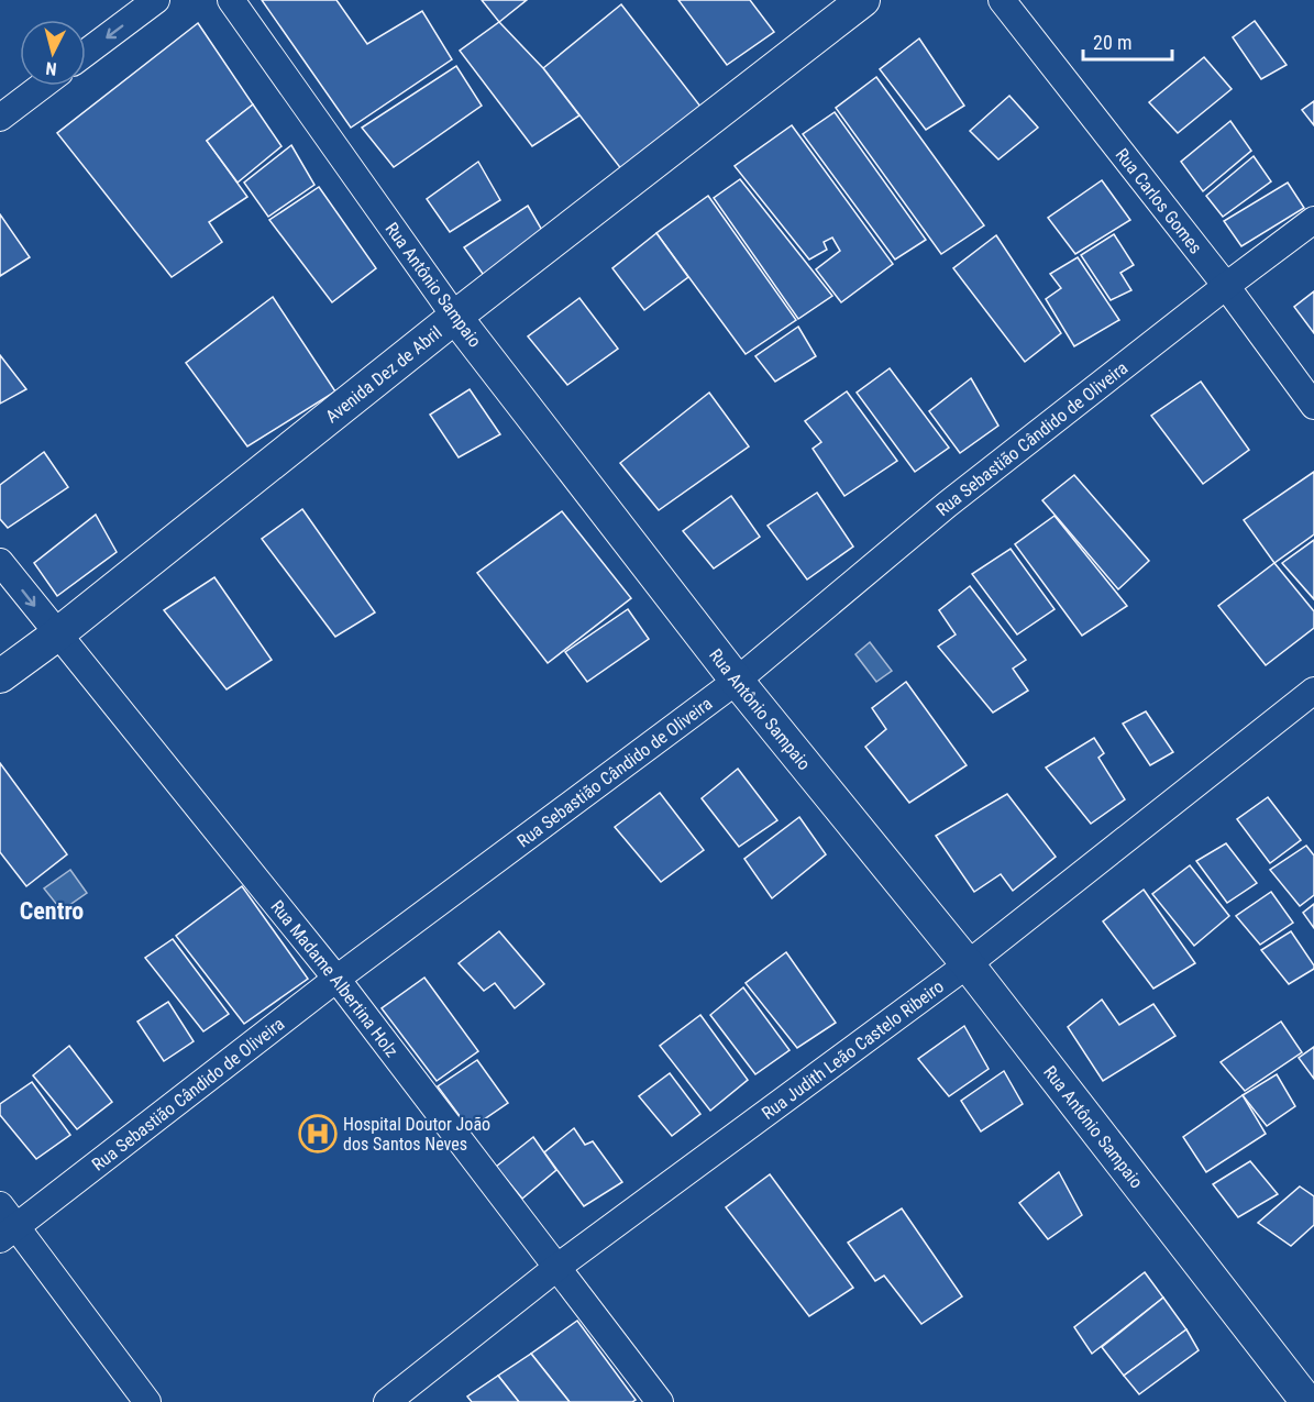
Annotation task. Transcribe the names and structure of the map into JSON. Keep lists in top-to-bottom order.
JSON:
{
  "streets": {
    "street": [
      "Rua Carlos Gomes",
      "Rua Antônio Sampaio",
      "Avenida Dez de Abril",
      "Rua Sebastião Cândido de Oliveira",
      "Rua Madame Albertina Holz",
      "Rua Judith Leão Castelo Ribeiro"
    ]
  },
  "crossings": [
    ["Rua Carlos Gomes", "Rua Sebastião Cândido de Oliveira"],
    ["Rua Antônio Sampaio", "Avenida Dez de Abril"],
    ["Rua Antônio Sampaio", "Rua Sebastião Cândido de Oliveira"],
    ["Rua Antônio Sampaio", "Rua Judith Leão Castelo Ribeiro"],
    ["Avenida Dez de Abril", "Rua Madame Albertina Holz"],
    ["Rua Sebastião Cândido de Oliveira", "Rua Madame Albertina Holz"],
    ["Rua Madame Albertina Holz", "Rua Judith Leão Castelo Ribeiro"]
  ],
  "districts": ["Centro"],
  "places": {
    "hospital": ["Hospital Doutor João dos Santos Neves"]
  },
  "scale_bar": "20 m",
  "north": "bottom"
}
